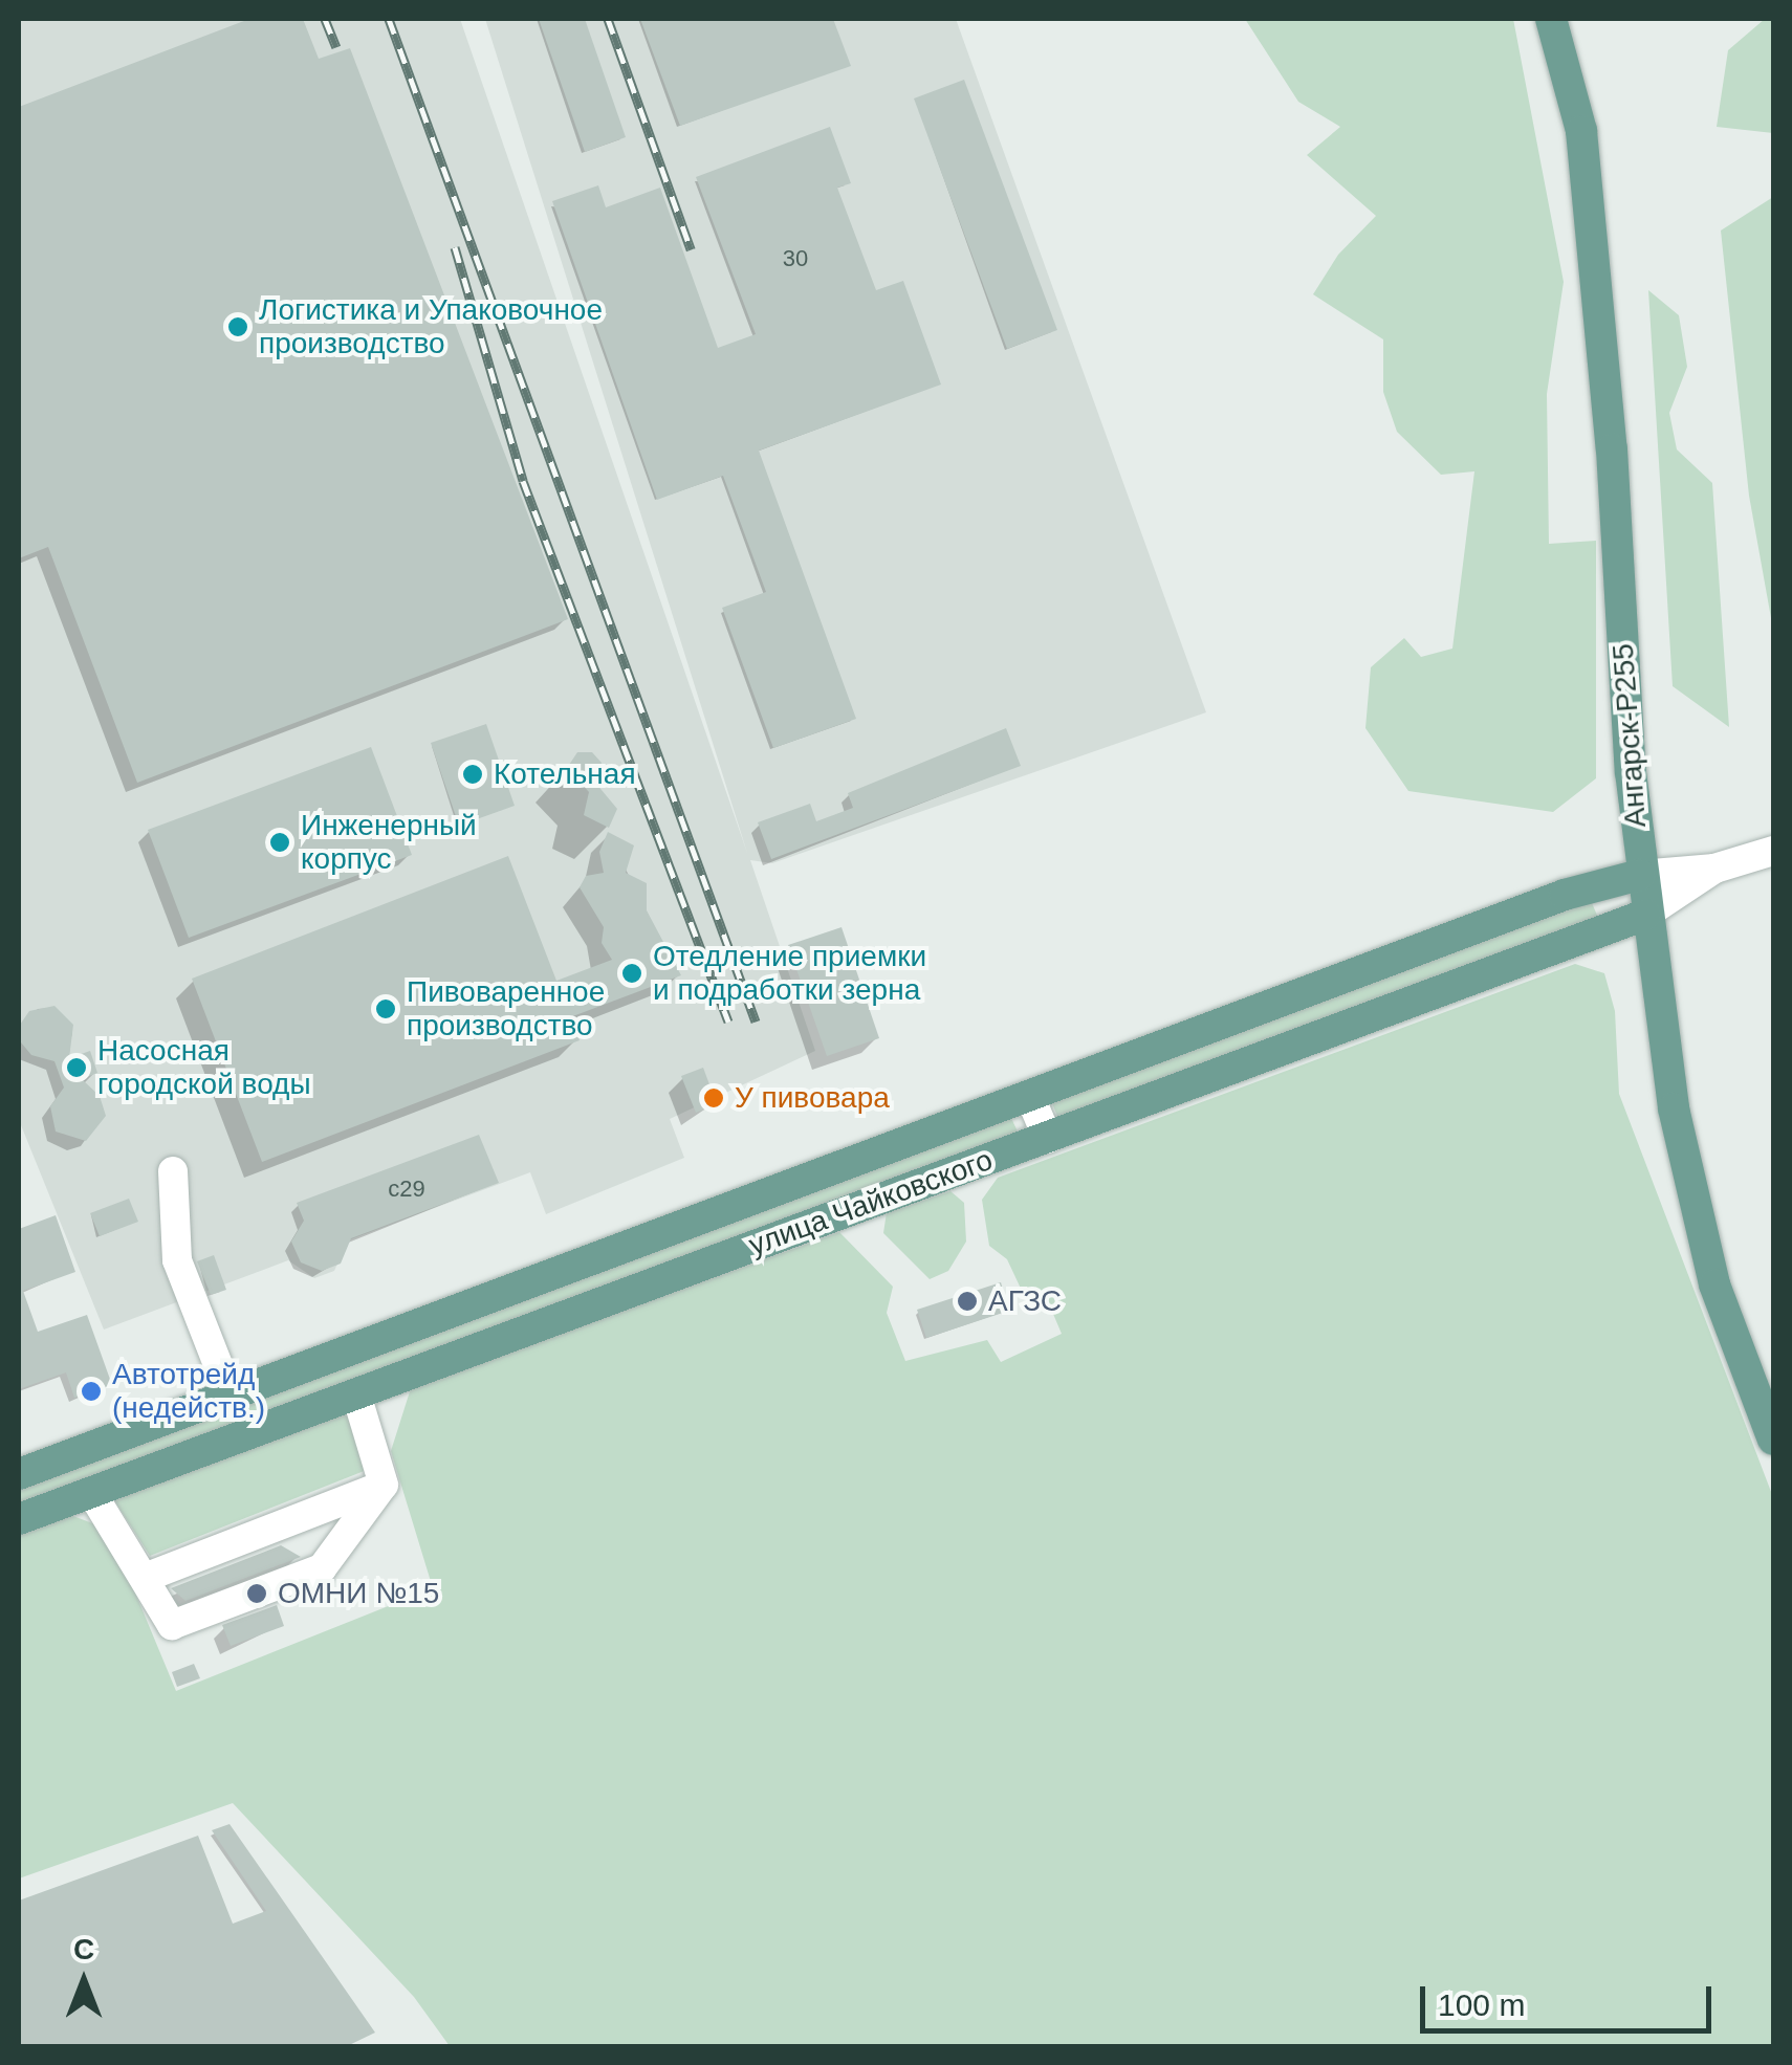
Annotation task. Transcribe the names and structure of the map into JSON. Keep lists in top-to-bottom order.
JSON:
{
  "streets": {
    "main road": ["Ангарск-Р255", "улица Чайковского"]
  },
  "crossings": [
    ["Ангарск-Р255", "улица Чайковского"]
  ],
  "places": [
    "Логистика и Упаковочное производство",
    "Котельная",
    "Инженерный корпус",
    "Отедление приемки и подработки зерна",
    "Пивоваренное производство",
    "Насосная городской воды",
    "У пивовара",
    "АГЗС",
    "Автотрейд (недейств.)",
    "ОМНИ №15"
  ],
  "house_numbers": ["30", "с29"],
  "scale_bar": "100 m",
  "north": "top"
}
